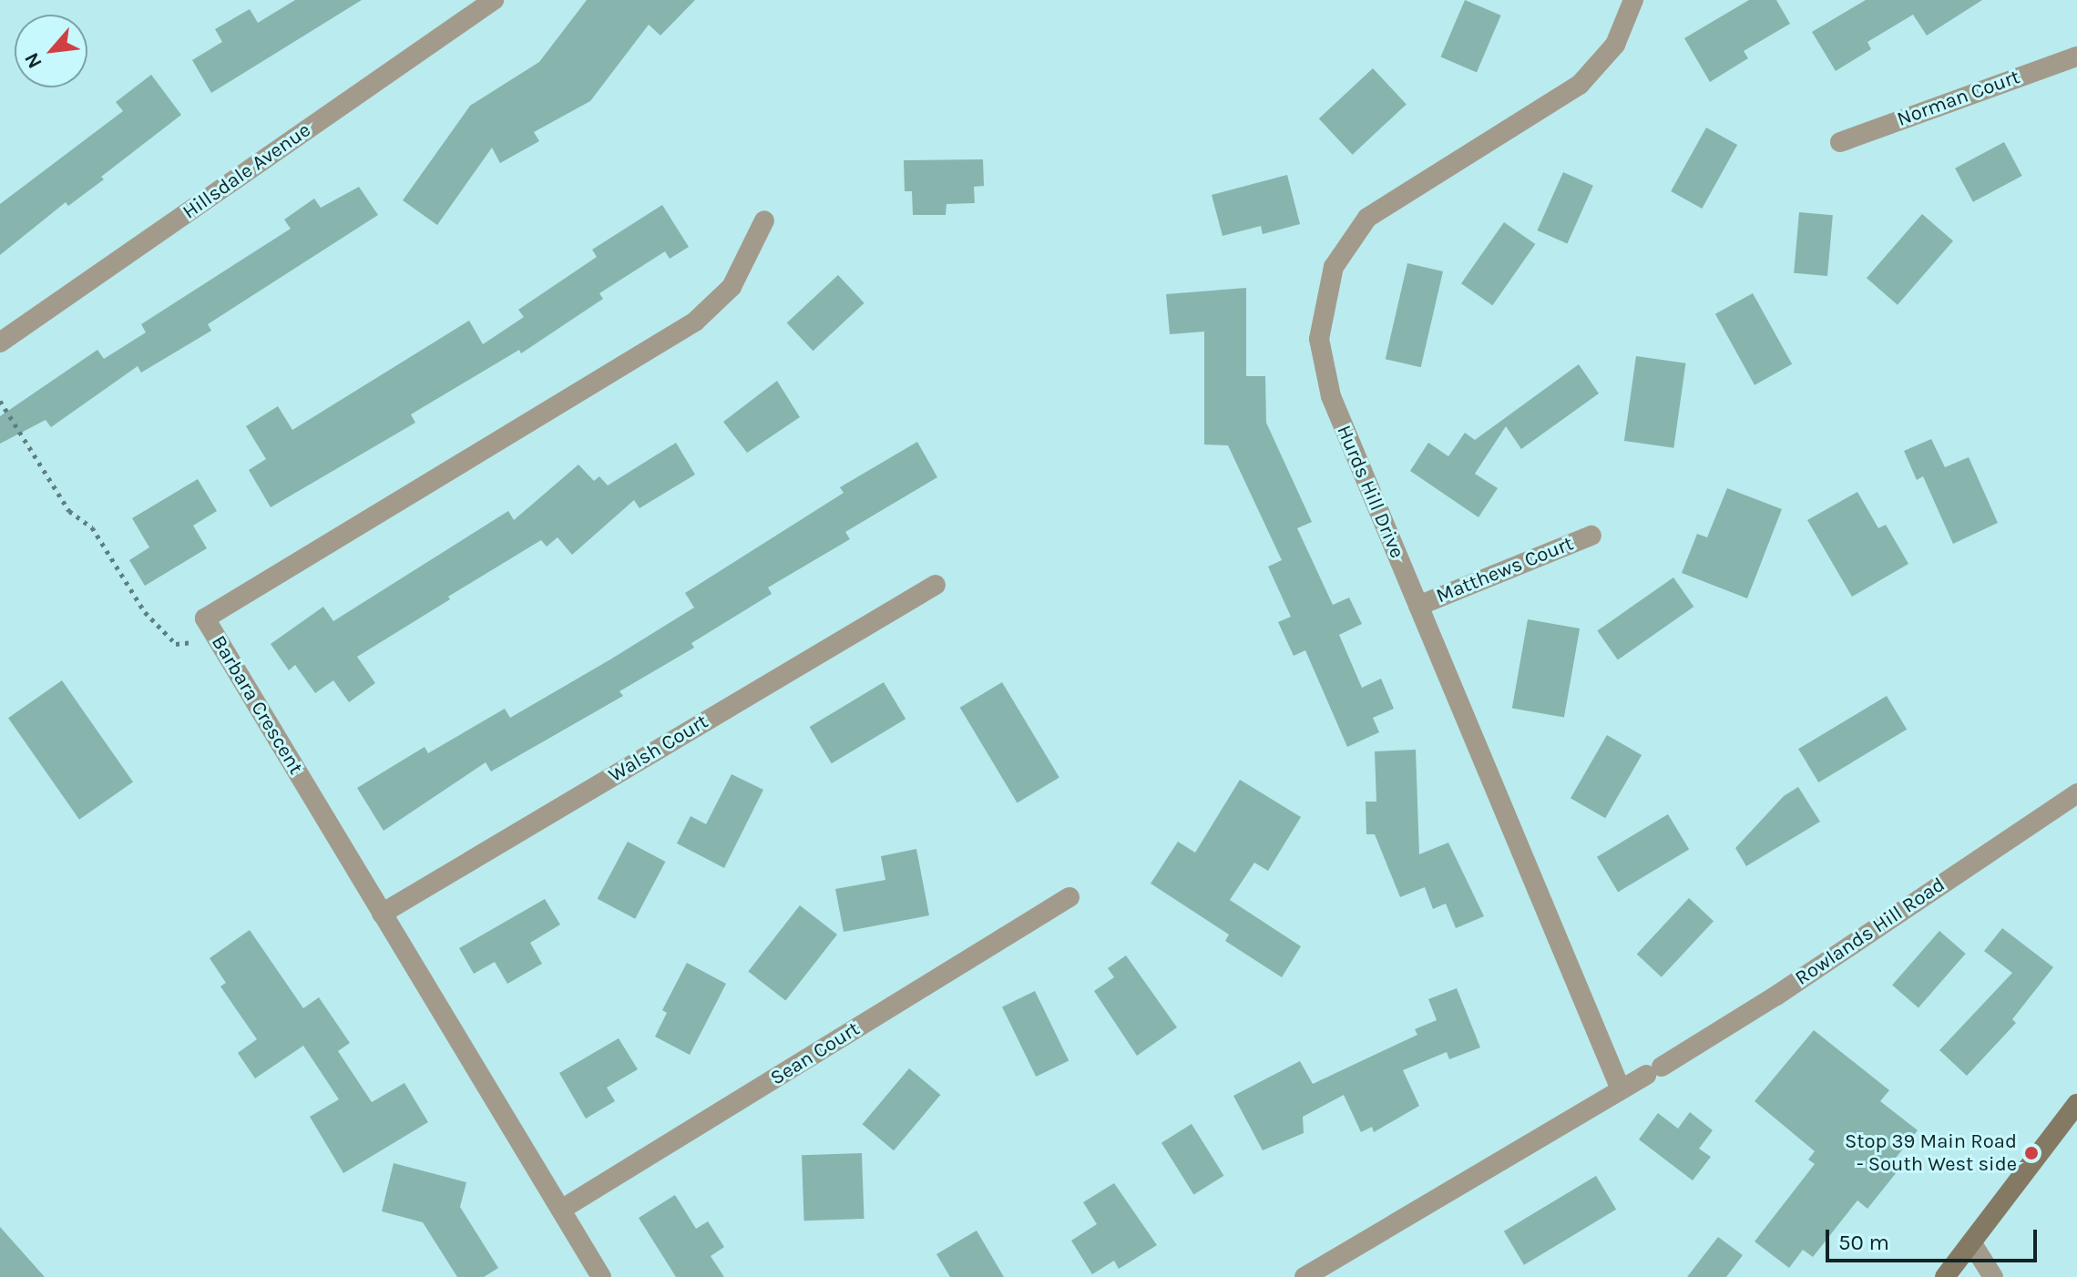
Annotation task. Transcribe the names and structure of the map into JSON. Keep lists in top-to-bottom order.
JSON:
{
  "streets": {
    "street": [
      "Norman Court",
      "Hillsdale Avenue",
      "Hurds Hill Drive",
      "Matthews Court",
      "Barbara Crescent",
      "Walsh Court",
      "Rowlands Hill Road",
      "Sean Court"
    ]
  },
  "crossings": [
    ["Hurds Hill Drive", "Matthews Court"],
    ["Hurds Hill Drive", "Rowlands Hill Road"],
    ["Barbara Crescent", "Walsh Court"],
    ["Barbara Crescent", "Sean Court"]
  ],
  "places": ["Stop 39 Main Road - South West side"],
  "scale_bar": "50 m",
  "north": "bottom left"
}
